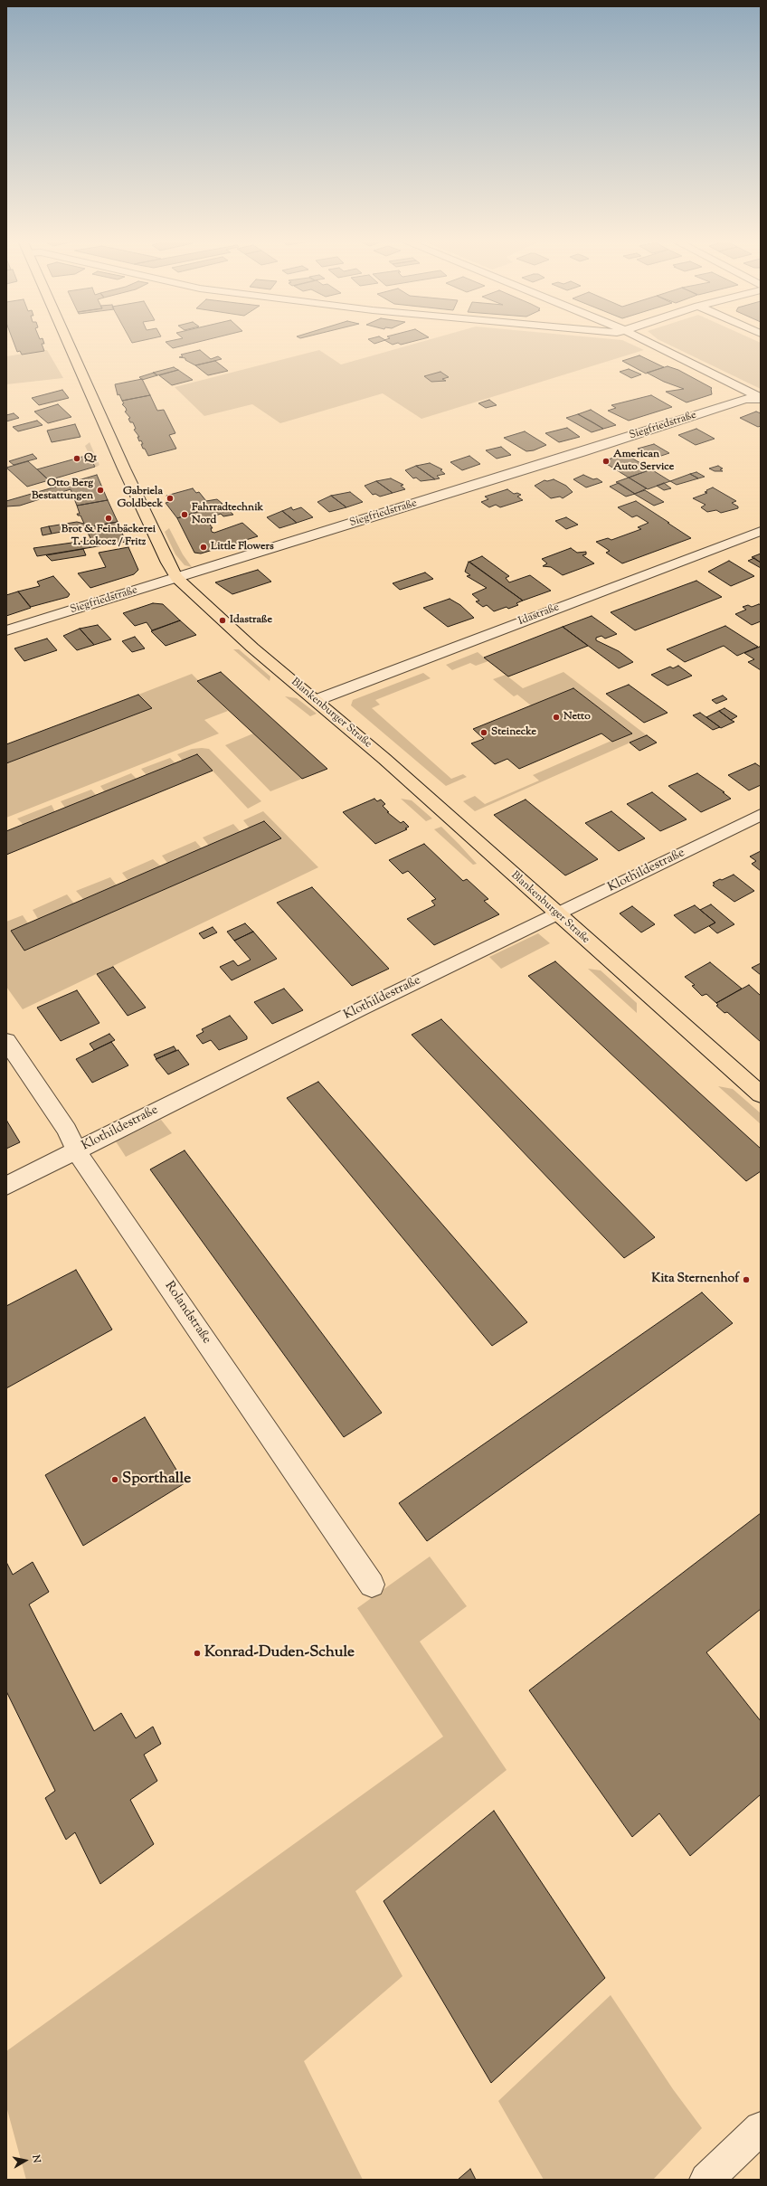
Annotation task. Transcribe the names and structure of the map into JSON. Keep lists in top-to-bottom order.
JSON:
{
  "streets": {
    "main road": ["Blankenburger Straße"],
    "street": [
      "Siegfriedstraße",
      "Idastraße",
      "Klothildestraße",
      "Rolandstraße"
    ]
  },
  "crossings": [
    ["Siegfriedstraße", "Blankenburger Straße"],
    ["Idastraße", "Blankenburger Straße"],
    ["Blankenburger Straße", "Klothildestraße"],
    ["Klothildestraße", "Rolandstraße"]
  ],
  "places": [
    "Q1",
    "American Auto Service",
    "Otto Berg Bestattungen",
    "Gabriela Goldbeck",
    "Fahrradtechnik Nord",
    "Brot & Feinbäckerei T. Lokocz / Fritz",
    "Little Flowers",
    "Idastraße",
    "Netto",
    "Steinecke",
    "Kita Sternenhof",
    "Sporthalle",
    "Konrad-Duden-Schule"
  ],
  "north": "right"
}
